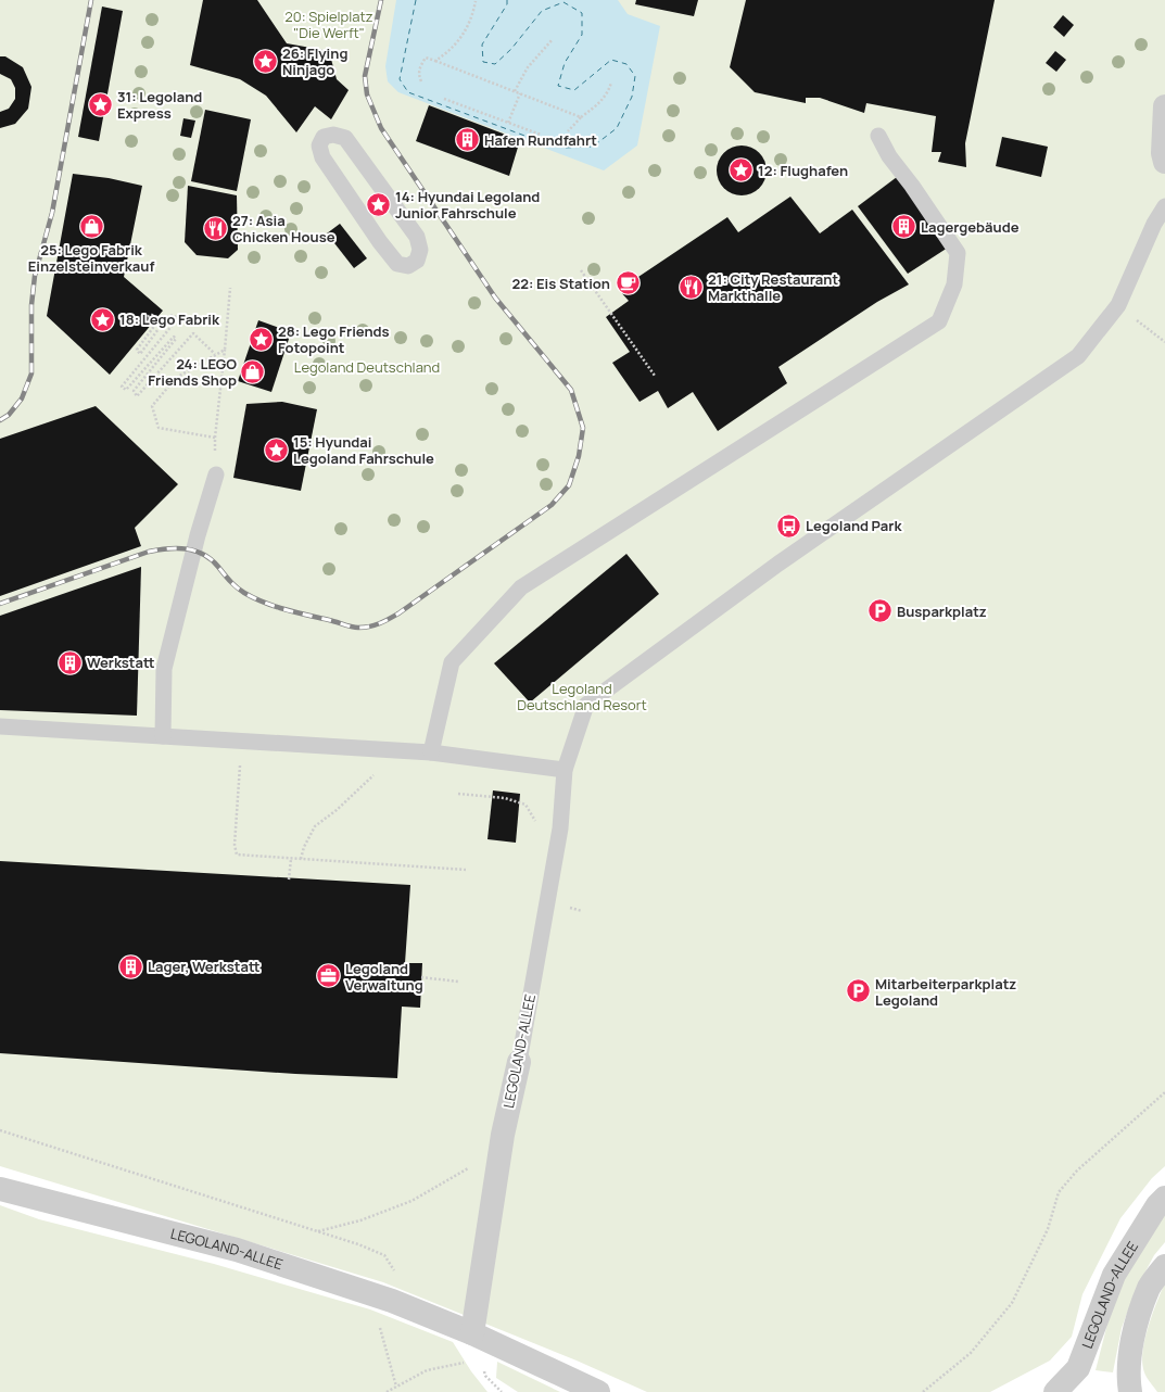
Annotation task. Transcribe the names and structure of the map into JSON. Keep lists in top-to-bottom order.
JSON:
{
  "streets": {
    "street": ["LEGOLAND-ALLEE"]
  },
  "parks": ["20: Spielplatz \"Die Werft\"", "Legoland Deutschland", "Legoland Deutschland Resort"],
  "places": {
    "place": [
      "26: Flying Ninjago",
      "31: Legoland Express",
      "12: Flughafen",
      "14: Hyundai Legoland Junior Fahrschule",
      "18: Lego Fabrik",
      "28: Lego Friends Fotopoint",
      "15: Hyundai Legoland Fahrschule"
    ],
    "building": [
      "Hafen Rundfahrt",
      "Lagergebäude",
      "Werkstatt",
      "Lager, Werkstatt"
    ],
    "shop": ["25: Lego Fabrik Einzelsteinverkauf", "24: LEGO Friends Shop"],
    "restaurant": ["27: Asia Chicken House", "21: City Restaurant Markthalle"],
    "cafe": ["22: Eis Station"],
    "bus stop": ["Legoland Park"],
    "parking": ["Busparkplatz", "Mitarbeiterparkplatz Legoland"],
    "office": ["Legoland Verwaltung"]
  }
}
